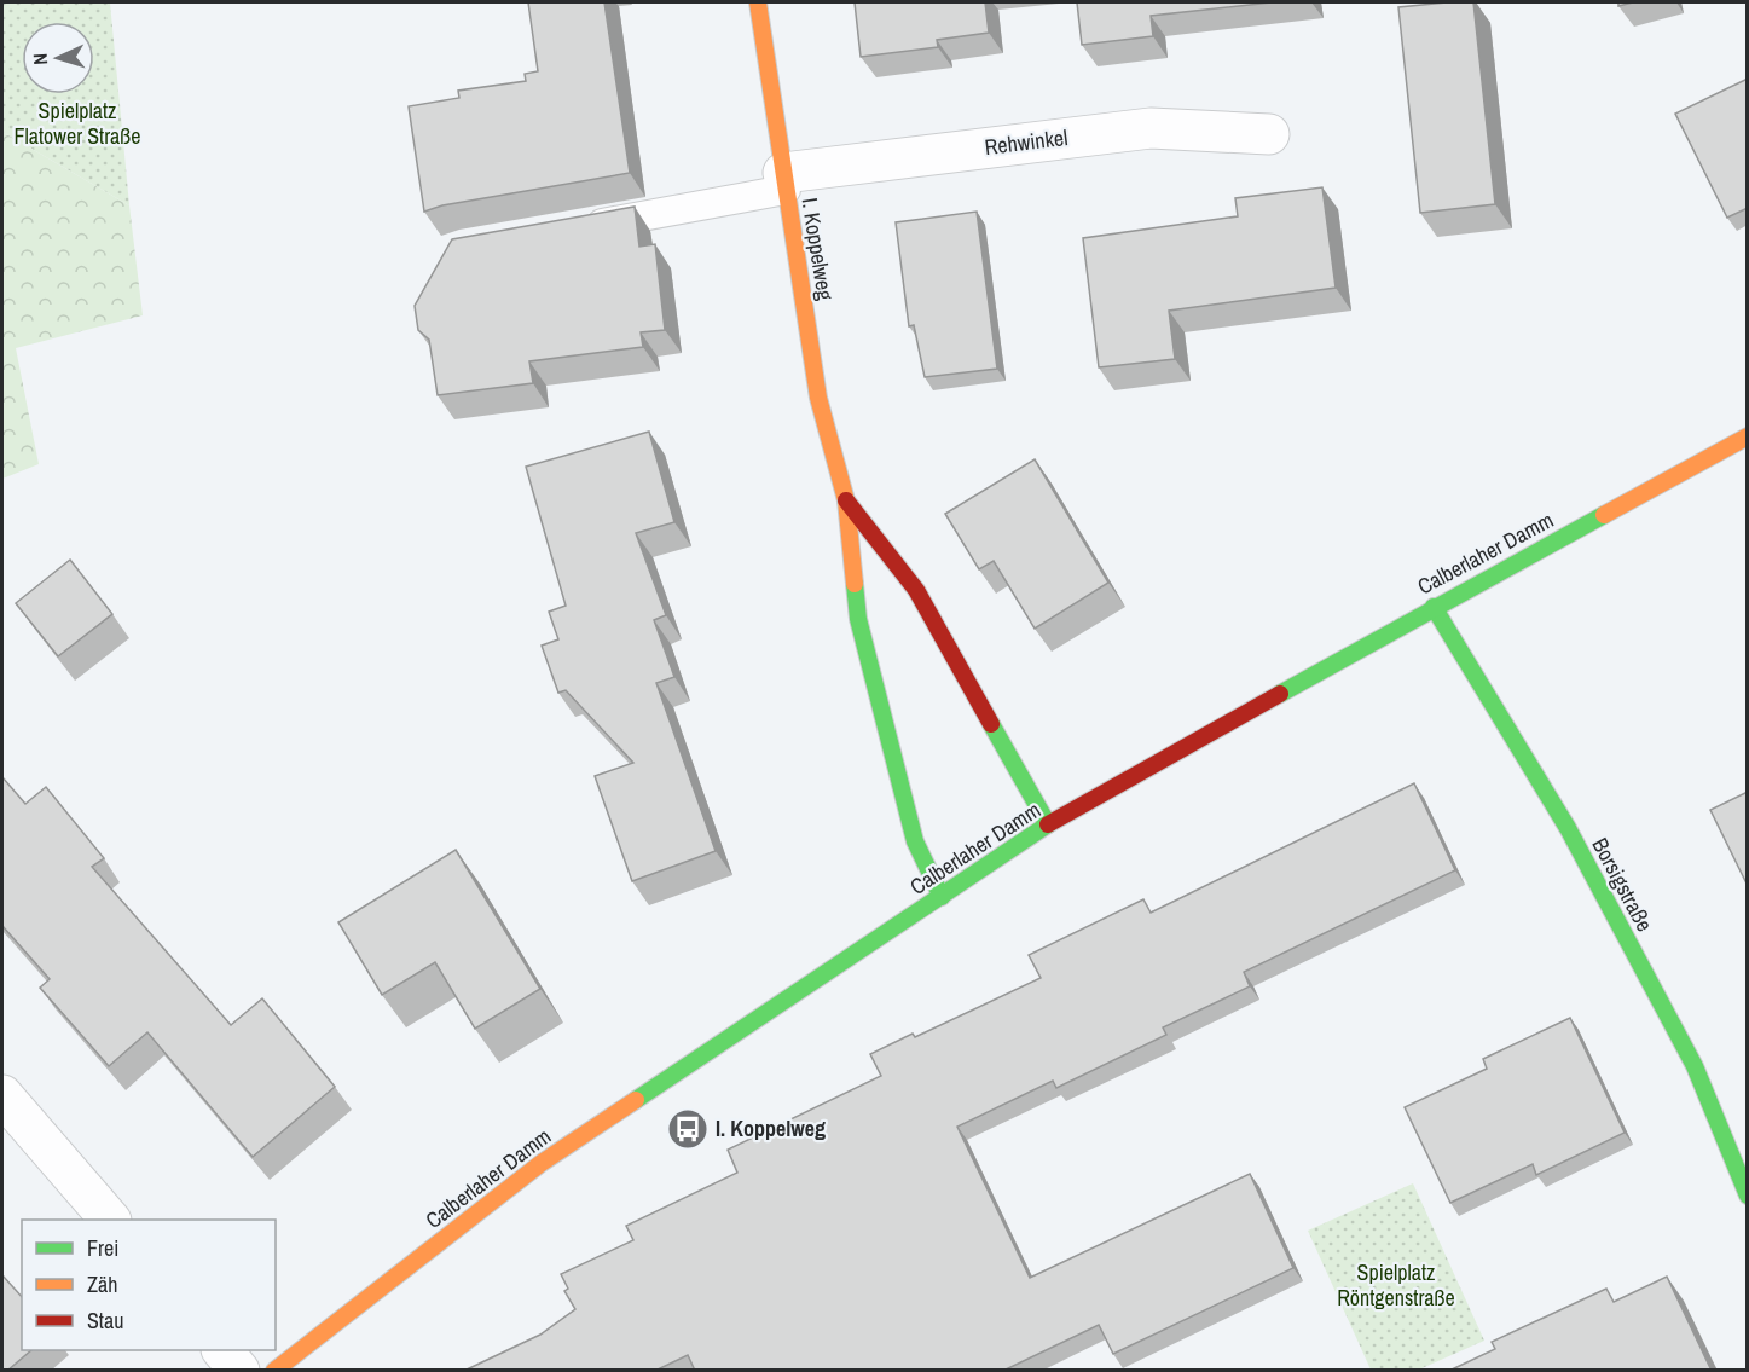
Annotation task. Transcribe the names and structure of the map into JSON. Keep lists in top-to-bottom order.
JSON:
{
  "streets": {
    "street": [
      "Rehwinkel",
      "I. Koppelweg",
      "Calberlaher Damm",
      "Borsigstraße"
    ]
  },
  "crossings": [
    ["Rehwinkel", "I. Koppelweg"],
    ["I. Koppelweg", "Calberlaher Damm"],
    ["Calberlaher Damm", "Borsigstraße"]
  ],
  "parks": ["Spielplatz Flatower Straße", "Spielplatz Röntgenstraße"],
  "places": {
    "bus stop": ["I. Koppelweg"]
  },
  "legend": ["Frei", "Zäh", "Stau"],
  "north": "left"
}
